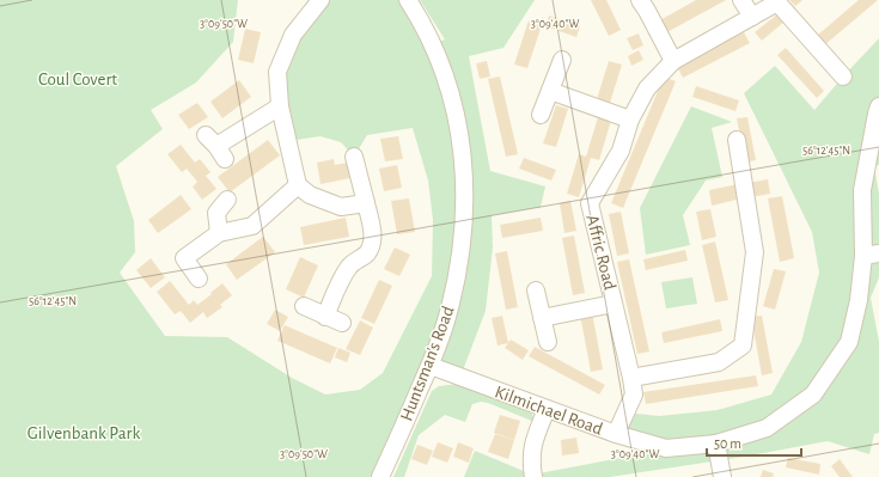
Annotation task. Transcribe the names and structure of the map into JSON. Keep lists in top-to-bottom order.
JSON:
{
  "streets": {
    "street": ["Affric Road", "Huntsman's Road", "Kilmichael Road"]
  },
  "crossings": [
    ["Affric Road", "Kilmichael Road"],
    ["Huntsman's Road", "Kilmichael Road"]
  ],
  "parks": ["Coul Covert", "Gilvenbank Park"],
  "scale_bar": "50 m",
  "coordinates": ["3°09'50\"W", "3°09'40\"W", "56°12'45\"N"]
}
